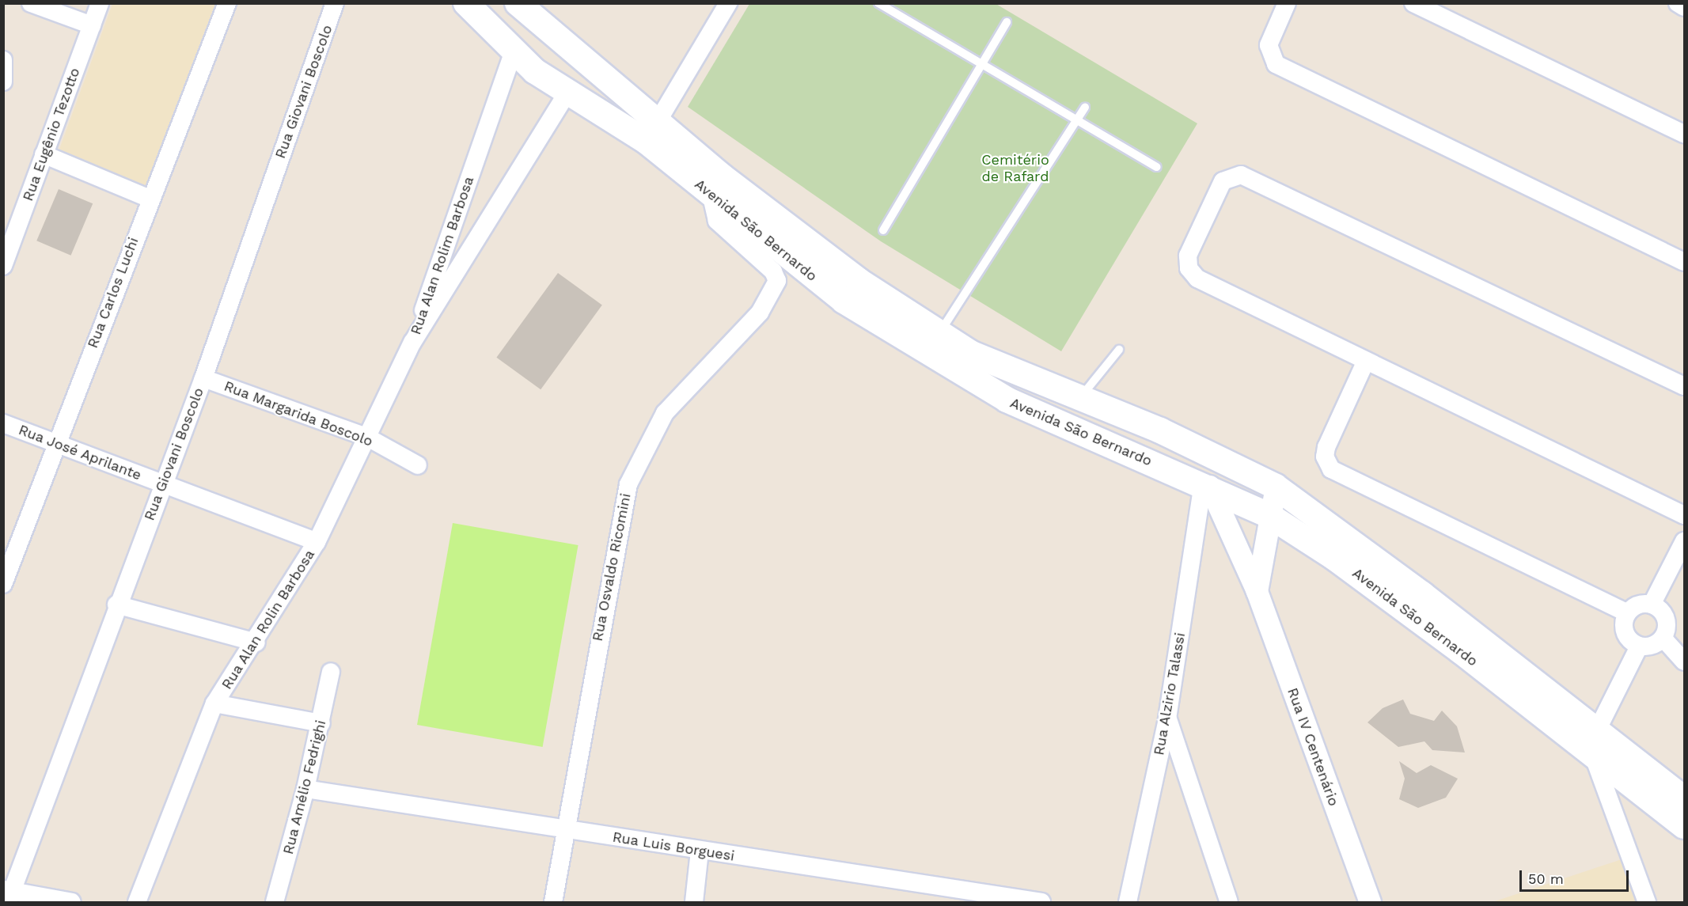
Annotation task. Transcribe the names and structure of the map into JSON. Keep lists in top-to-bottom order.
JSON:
{
  "streets": {
    "main road": ["Avenida São Bernardo"],
    "street": [
      "Rua Giovani Boscolo",
      "Rua Eugênio Tezotto",
      "Rua Alan Rolim Barbosa",
      "Rua Carlos Luchi",
      "Rua Margarida Boscolo",
      "Rua José Aprilante",
      "Rua Osvaldo Ricomini",
      "Rua Alan Rolin Barbosa",
      "Rua Alzirio Talassi",
      "Rua IV Centenário",
      "Rua Amélio Fedrighi",
      "Rua Luis Borguesi"
    ]
  },
  "crossings": [
    ["Rua Giovani Boscolo", "Rua Margarida Boscolo"],
    ["Rua Giovani Boscolo", "Rua José Aprilante"],
    ["Avenida São Bernardo", "Rua Alan Rolim Barbosa"],
    ["Avenida São Bernardo", "Rua Osvaldo Ricomini"],
    ["Avenida São Bernardo", "Rua Alzirio Talassi"],
    ["Avenida São Bernardo", "Rua IV Centenário"],
    ["Rua Alan Rolim Barbosa", "Rua Alan Rolin Barbosa"],
    ["Rua Carlos Luchi", "Rua José Aprilante"],
    ["Rua Margarida Boscolo", "Rua Alan Rolin Barbosa"],
    ["Rua José Aprilante", "Rua Alan Rolin Barbosa"],
    ["Rua Osvaldo Ricomini", "Rua Luis Borguesi"],
    ["Rua Alzirio Talassi", "Rua IV Centenário"],
    ["Rua Amélio Fedrighi", "Rua Luis Borguesi"]
  ],
  "parks": ["Cemitério de Rafard"],
  "scale_bar": "50 m"
}
